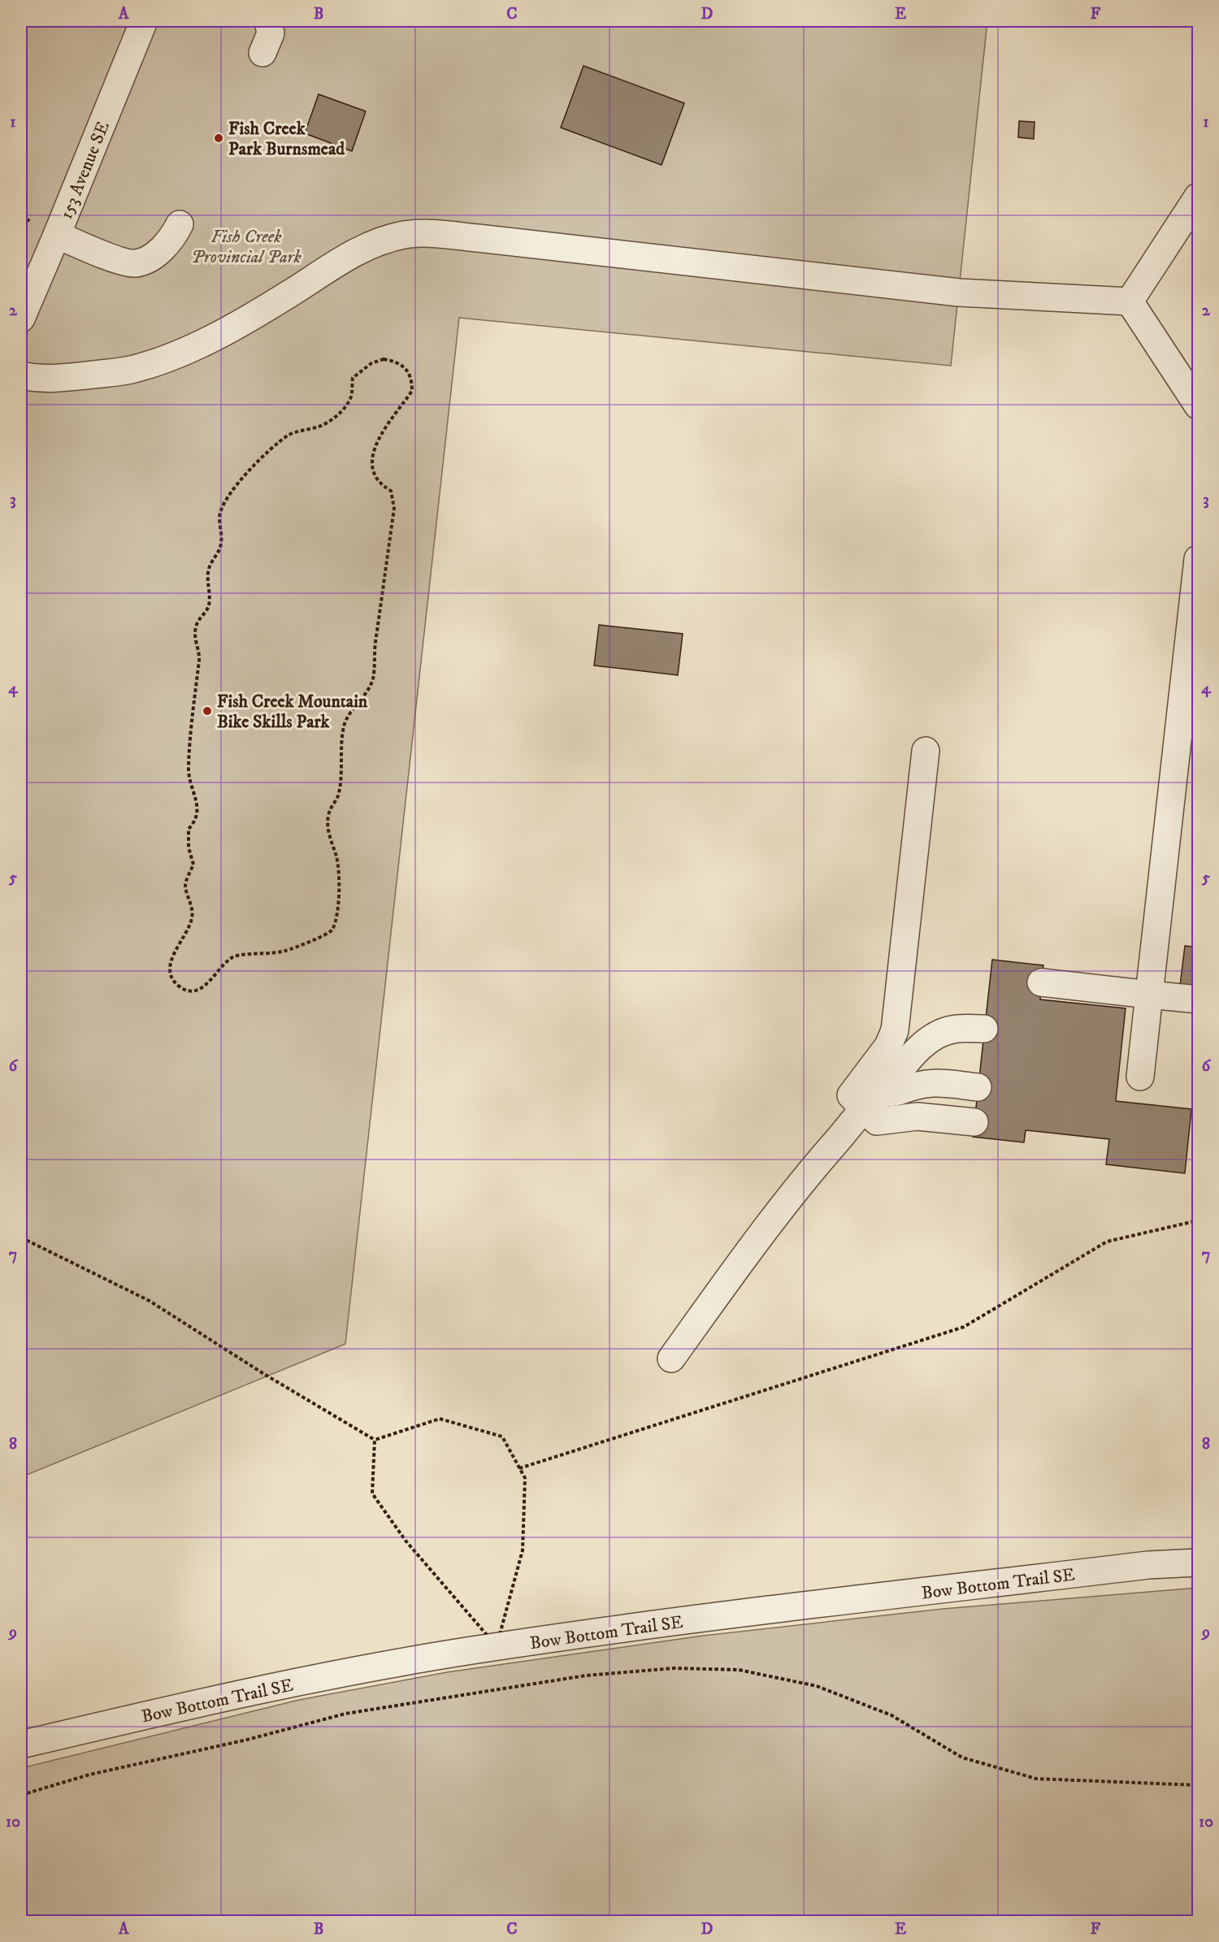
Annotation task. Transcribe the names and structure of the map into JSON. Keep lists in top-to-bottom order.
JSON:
{
  "streets": {
    "street": ["153 Avenue SE", "Bow Bottom Trail SE"]
  },
  "parks": ["Fish Creek Provincial Park"],
  "places": ["Fish Creek Park Burnsmead", "Fish Creek Mountain Bike Skills Park"],
  "grid": {
    "columns": [
      "A",
      "B",
      "C",
      "D",
      "E",
      "F"
    ],
    "rows": [
      "1",
      "2",
      "3",
      "4",
      "5",
      "6",
      "7",
      "8",
      "9",
      "10"
    ]
  }
}
